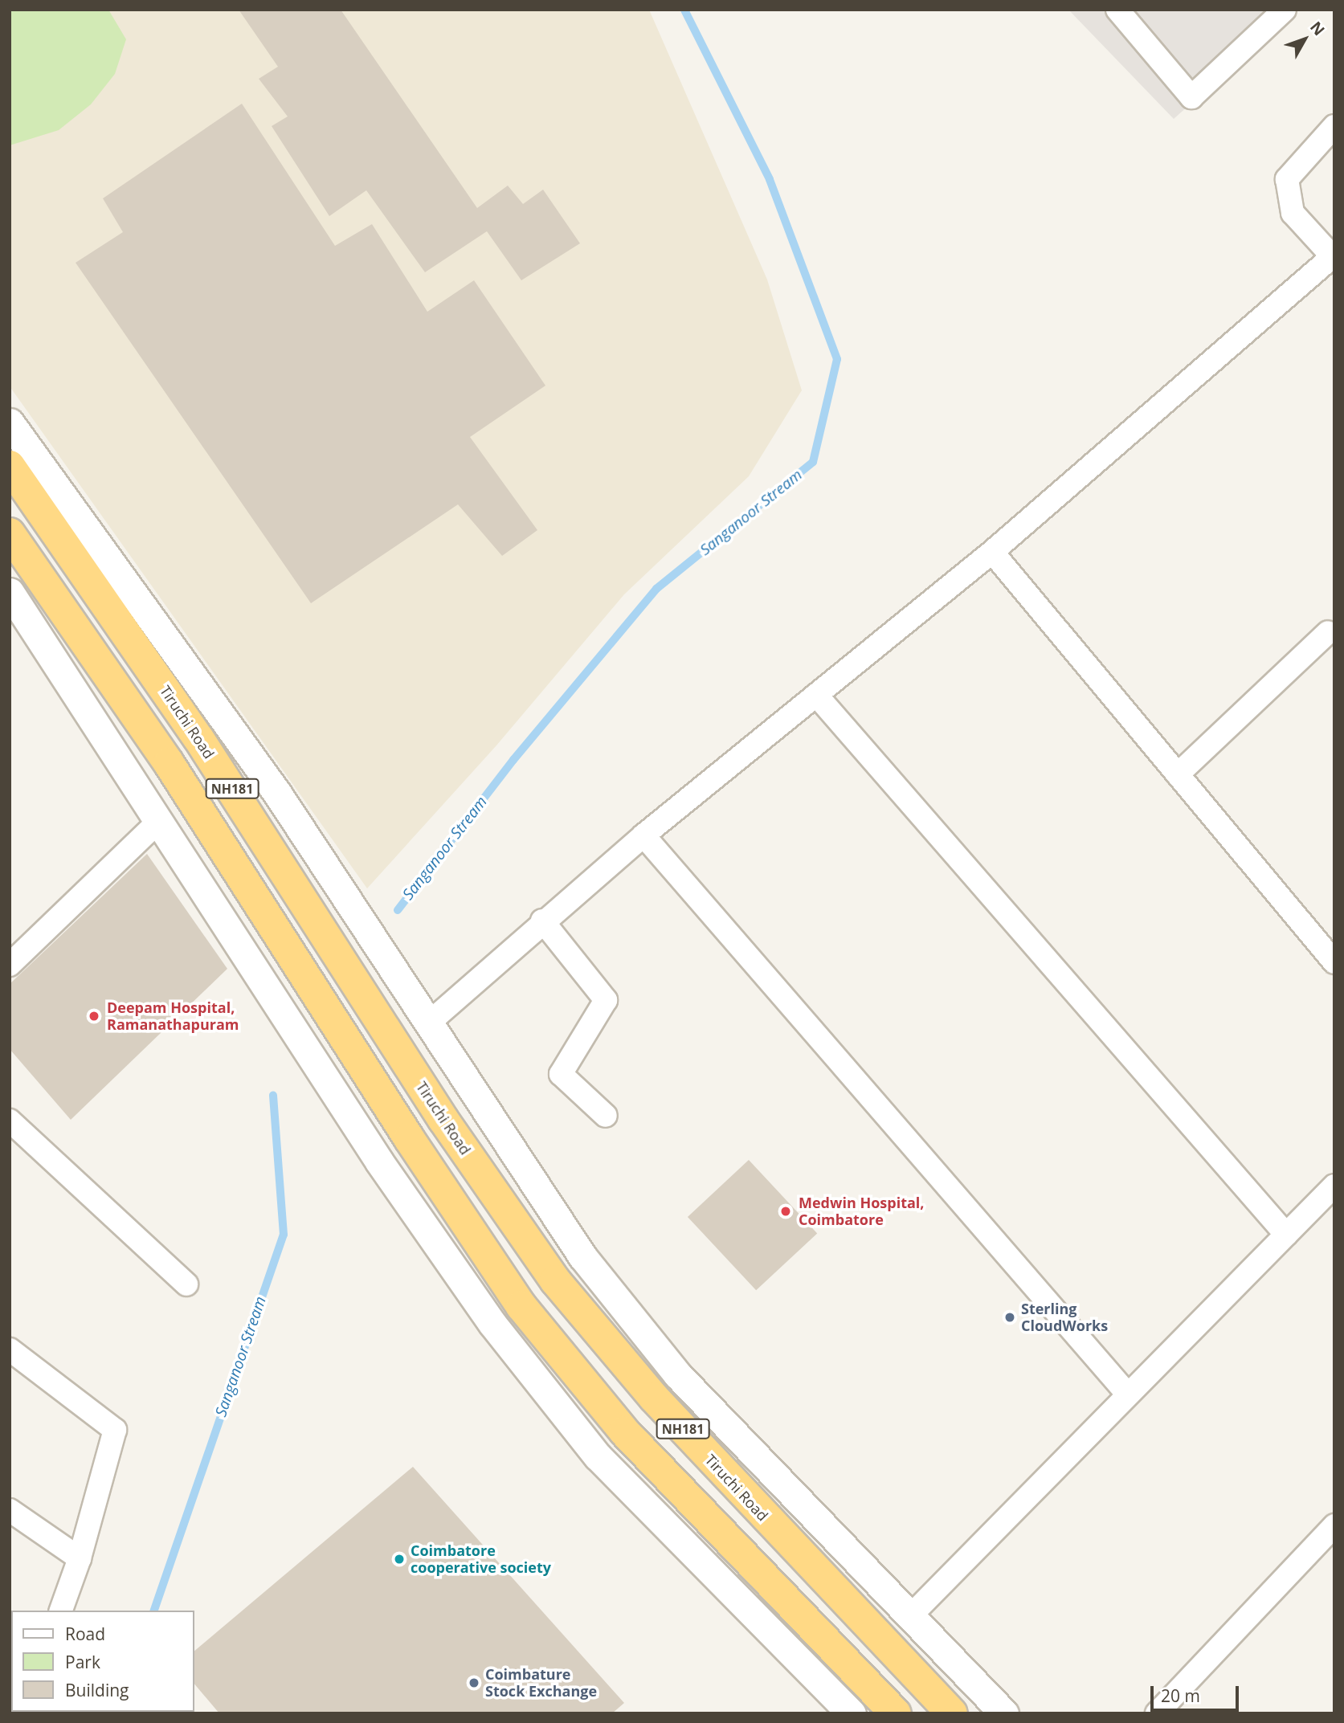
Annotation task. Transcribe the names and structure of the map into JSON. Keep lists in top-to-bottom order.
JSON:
{
  "streets": {
    "highway": ["Tiruchi Road", "NH181"]
  },
  "water": ["Sanganoor Stream"],
  "places": [
    "Deepam Hospital, Ramanathapuram",
    "Medwin Hospital, Coimbatore",
    "Sterling CloudWorks",
    "Coimbatore cooperative society",
    "Coimbature Stock Exchange"
  ],
  "legend": ["Road", "Park", "Building"],
  "scale_bar": "20 m",
  "north": "top right"
}
